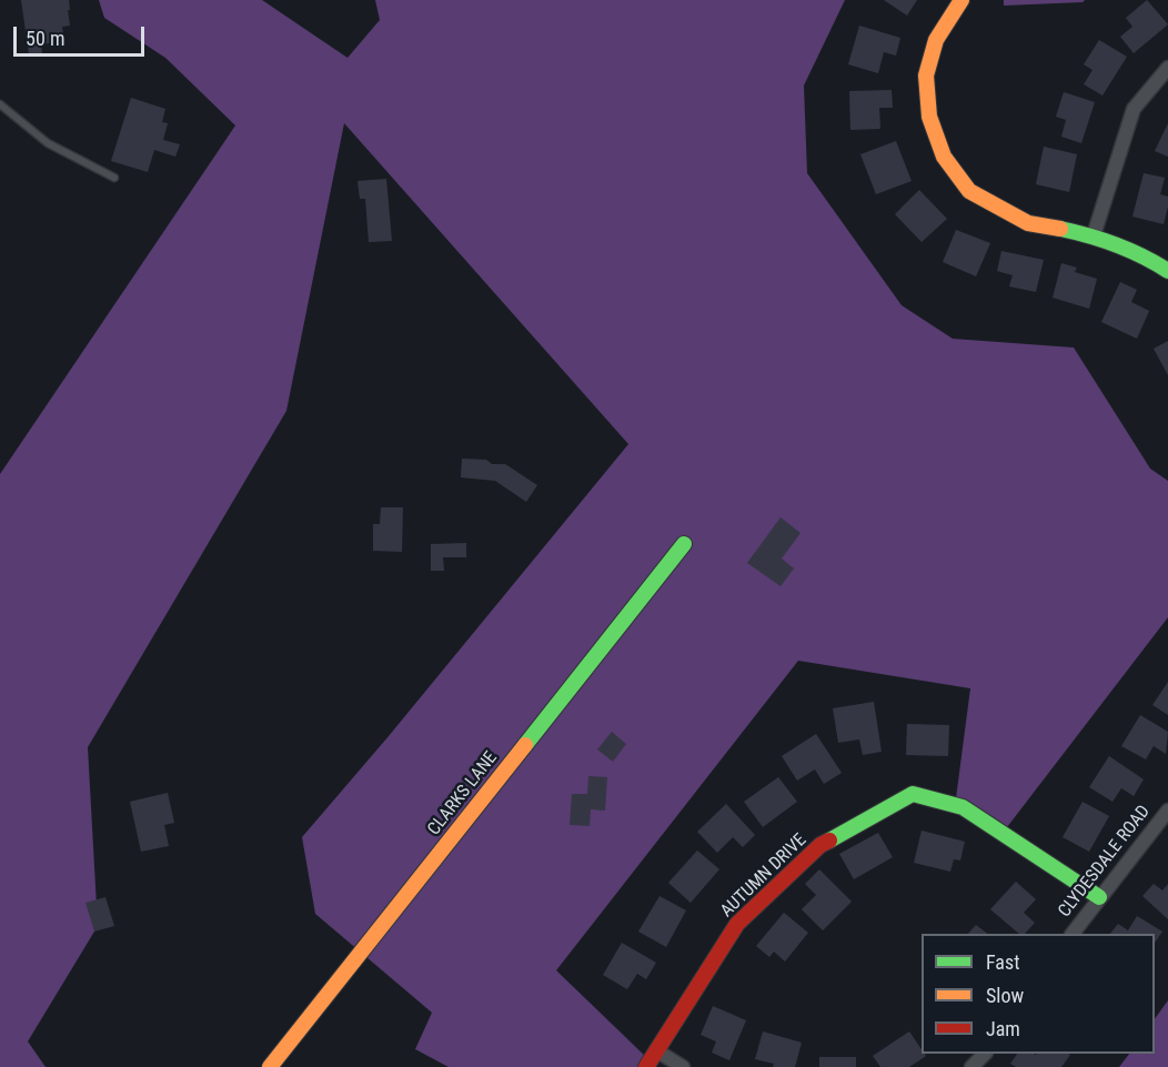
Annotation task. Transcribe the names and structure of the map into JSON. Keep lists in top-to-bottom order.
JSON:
{
  "streets": {
    "street": ["CLARKS LANE", "CLYDESDALE ROAD", "AUTUMN DRIVE"]
  },
  "crossings": [
    ["CLYDESDALE ROAD", "AUTUMN DRIVE"]
  ],
  "legend": ["Fast", "Slow", "Jam"],
  "scale_bar": "50 m"
}
